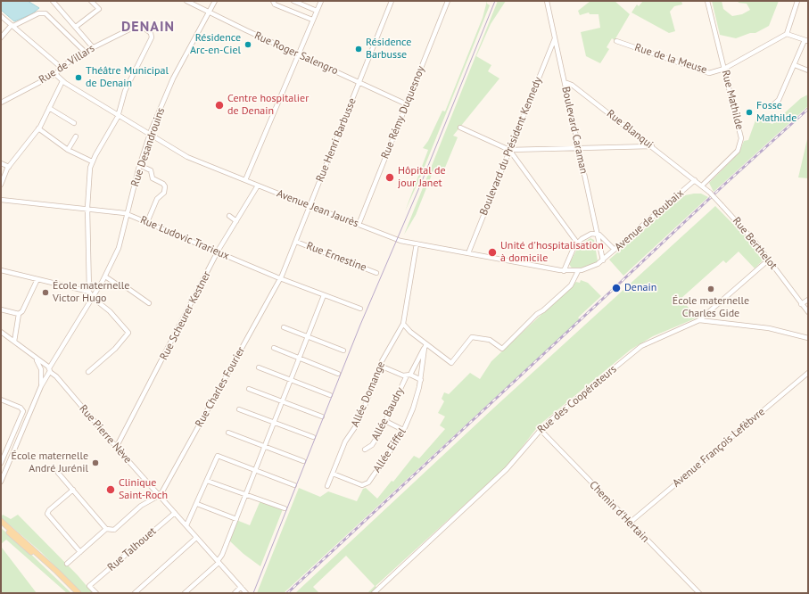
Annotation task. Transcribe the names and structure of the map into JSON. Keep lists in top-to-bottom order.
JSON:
{
  "streets": {
    "street": [
      "Rue Roger Salengro",
      "Rue de la Meuse",
      "Rue de Villars",
      "Rue Mathilde",
      "Rue Rémy Duquesnoy",
      "Rue Blanqui",
      "Boulevard Caraman",
      "Rue Henri Barbusse",
      "Boulevard du Président Kennedy",
      "Rue Desandrouins",
      "Avenue Jean Jaurès",
      "Avenue de Roubaix",
      "Rue Ludovic Trarieux",
      "Rue Berthelot",
      "Rue Ernestine",
      "Rue Scheurer Kestner",
      "Rue Charles Fourier",
      "Allée Domange",
      "Rue des Coopérateurs",
      "Allée Baudry",
      "Rue Pierre Nève",
      "Avenue François Lefèbvre",
      "Allée Eiffel",
      "Chemin d'Hertain",
      "Rue Talhouet"
    ]
  },
  "crossings": [
    ["Rue Roger Salengro", "Rue Rémy Duquesnoy"],
    ["Rue Roger Salengro", "Rue Henri Barbusse"],
    ["Rue Roger Salengro", "Rue Desandrouins"],
    ["Rue de la Meuse", "Rue Mathilde"],
    ["Rue de Villars", "Avenue Jean Jaurès"],
    ["Rue Mathilde", "Rue Berthelot"],
    ["Rue Rémy Duquesnoy", "Avenue Jean Jaurès"],
    ["Rue Blanqui", "Boulevard Caraman"],
    ["Rue Blanqui", "Avenue de Roubaix"],
    ["Rue Blanqui", "Rue Berthelot"],
    ["Boulevard Caraman", "Boulevard du Président Kennedy"],
    ["Boulevard Caraman", "Avenue Jean Jaurès"],
    ["Boulevard Caraman", "Avenue de Roubaix"],
    ["Rue Henri Barbusse", "Avenue Jean Jaurès"],
    ["Rue Henri Barbusse", "Rue Ludovic Trarieux"],
    ["Rue Henri Barbusse", "Rue Ernestine"],
    ["Rue Henri Barbusse", "Rue Charles Fourier"],
    ["Boulevard du Président Kennedy", "Avenue Jean Jaurès"],
    ["Rue Desandrouins", "Avenue Jean Jaurès"],
    ["Rue Desandrouins", "Rue Ludovic Trarieux"],
    ["Rue Desandrouins", "Rue Pierre Nève"],
    ["Avenue Jean Jaurès", "Avenue de Roubaix"],
    ["Avenue Jean Jaurès", "Rue Scheurer Kestner"],
    ["Avenue Jean Jaurès", "Allée Domange"],
    ["Avenue de Roubaix", "Rue Berthelot"],
    ["Rue Ludovic Trarieux", "Rue Scheurer Kestner"],
    ["Rue Ludovic Trarieux", "Rue Charles Fourier"],
    ["Rue Berthelot", "Rue des Coopérateurs"],
    ["Rue Scheurer Kestner", "Rue Pierre Nève"],
    ["Rue Charles Fourier", "Rue Pierre Nève"],
    ["Allée Domange", "Allée Baudry"],
    ["Allée Domange", "Allée Eiffel"],
    ["Rue des Coopérateurs", "Chemin d'Hertain"],
    ["Allée Baudry", "Allée Eiffel"],
    ["Rue Pierre Nève", "Rue Talhouet"],
    ["Avenue François Lefèbvre", "Chemin d'Hertain"]
  ],
  "districts": ["DENAIN"],
  "places": [
    "Résidence Arc-en-Ciel",
    "Résidence Barbusse",
    "Théâtre Municipal de Denain",
    "Centre hospitalier de Denain",
    "Fosse Mathilde",
    "Hôpital de jour Janet",
    "Unité d'hospitalisation à domicile",
    "Denain",
    "École maternelle Charles Gide",
    "École maternelle Victor Hugo",
    "École maternelle André Jurénil",
    "Clinique Saint-Roch"
  ]
}
